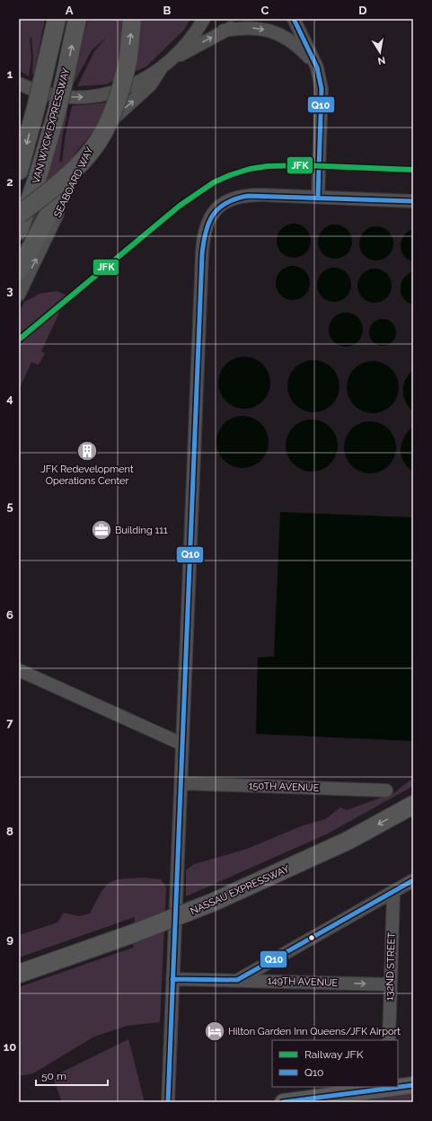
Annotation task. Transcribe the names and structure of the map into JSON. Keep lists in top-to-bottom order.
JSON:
{
  "streets": {
    "highway": ["VAN WYCK EXPRESSWAY", "NASSAU EXPRESSWAY"],
    "street": [
      "SEABOARD WAY",
      "150TH AVENUE",
      "132ND STREET",
      "149TH AVENUE"
    ]
  },
  "crossings": [
    ["132ND STREET", "149TH AVENUE"]
  ],
  "one_way": ["SEABOARD WAY", "NASSAU EXPRESSWAY", "149TH AVENUE"],
  "places": {
    "building": ["JFK Redevelopment Operations Center"],
    "office": ["Building 111"],
    "hotel": ["Hilton Garden Inn Queens/JFK Airport"]
  },
  "lines": ["transit line Q10", "rail line JFK"],
  "legend": ["Railway JFK", "Q10"],
  "scale_bar": "50 m",
  "north": "bottom",
  "grid": {
    "columns": [
      "A",
      "B",
      "C",
      "D"
    ],
    "rows": [
      "1",
      "2",
      "3",
      "4",
      "5",
      "6",
      "7",
      "8",
      "9",
      "10"
    ]
  }
}
